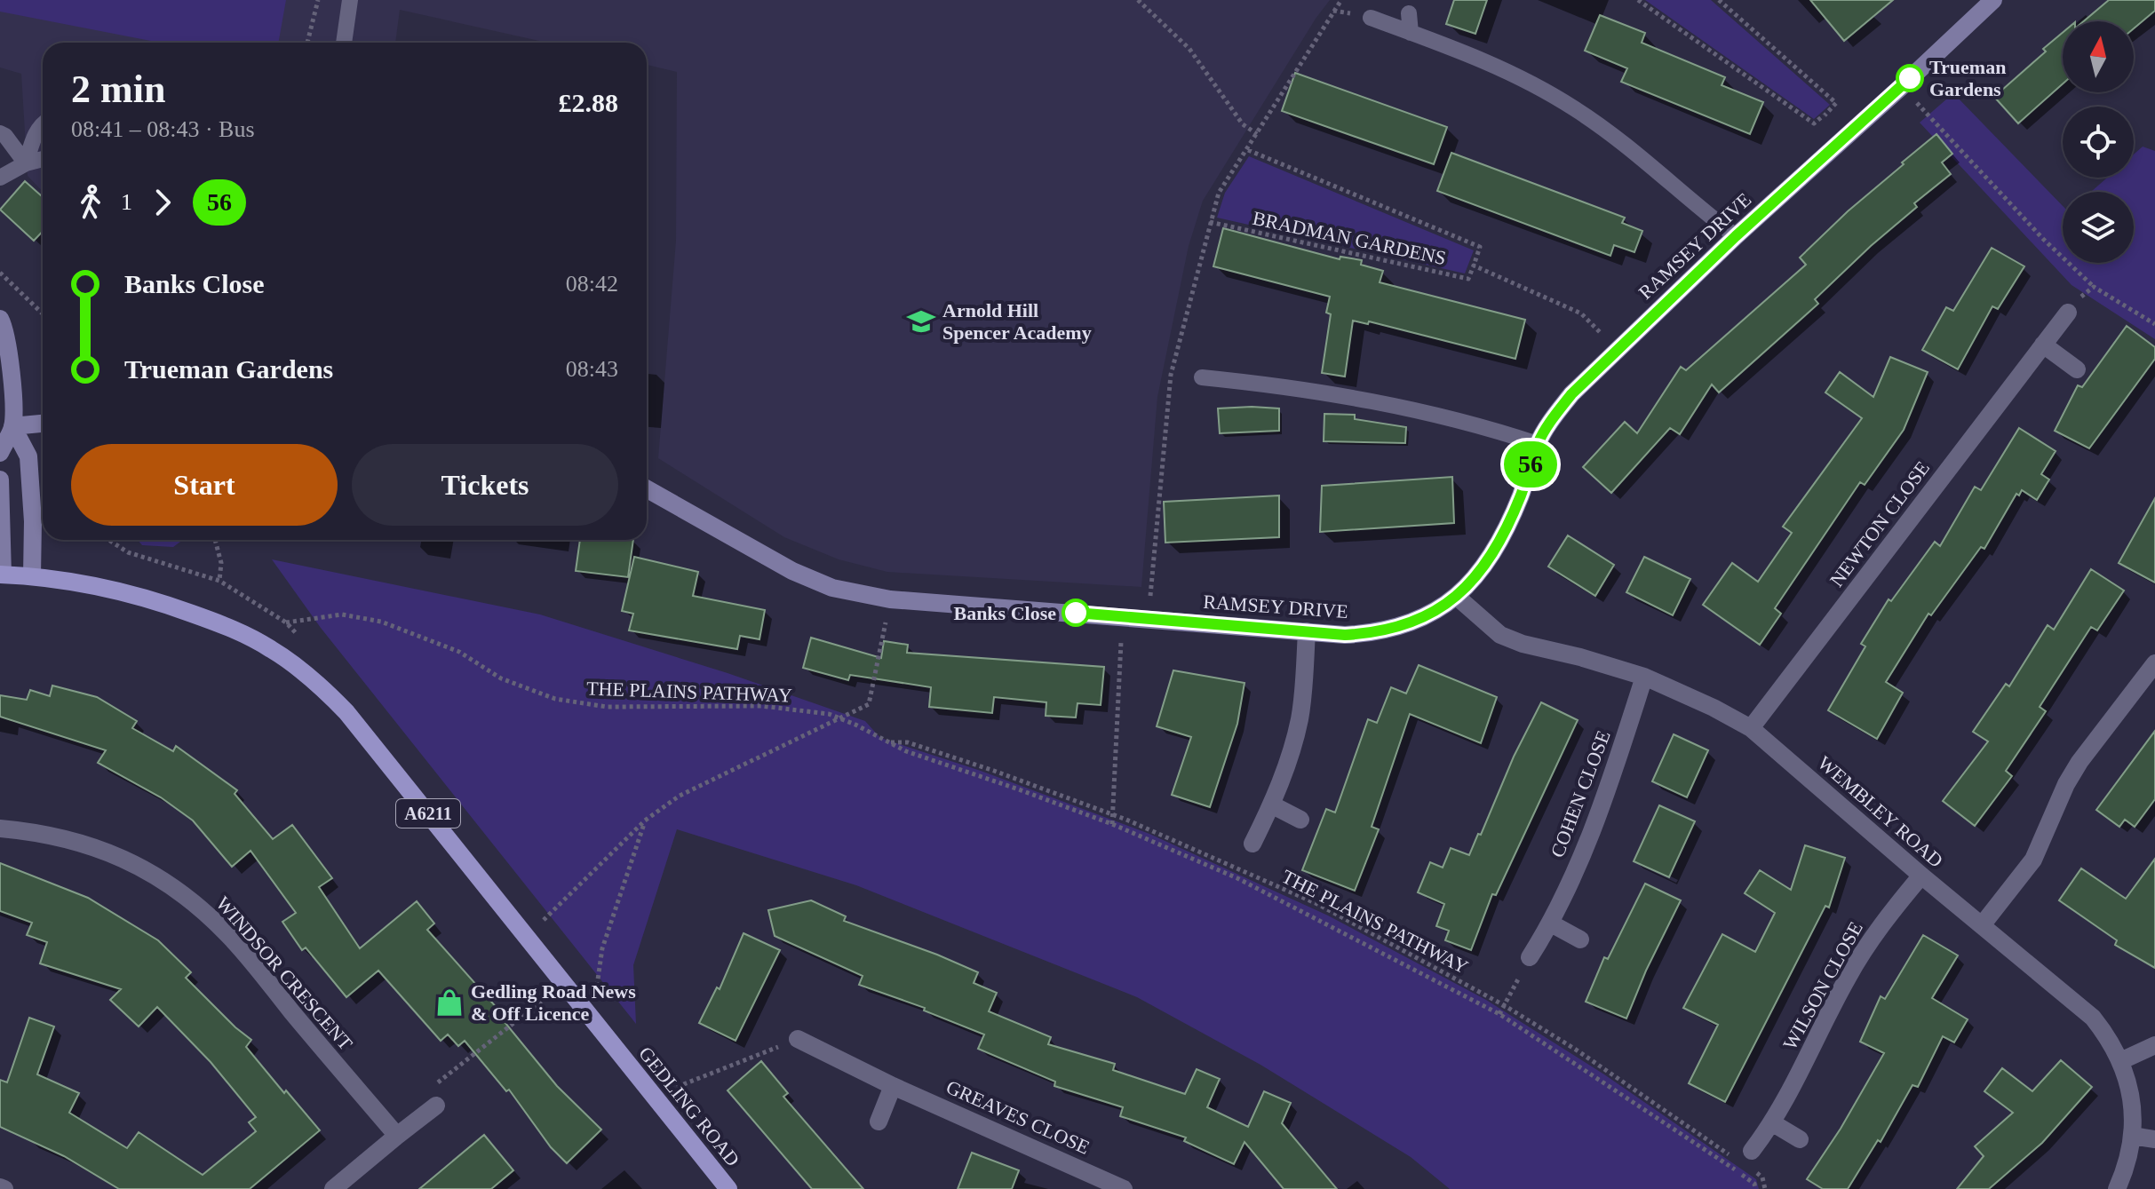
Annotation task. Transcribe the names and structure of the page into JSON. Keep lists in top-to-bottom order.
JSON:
{
  "streets": {
    "main road": ["A6211", "GEDLING ROAD"],
    "street": [
      "RAMSEY DRIVE",
      "NEWTON CLOSE",
      "COHEN CLOSE",
      "WEMBLEY ROAD",
      "WINDSOR CRESCENT",
      "WILSON CLOSE",
      "GREAVES CLOSE"
    ],
    "path": ["BRADMAN GARDENS", "THE PLAINS PATHWAY"]
  },
  "crossings": [
    ["BRADMAN GARDENS", "RAMSEY DRIVE"],
    ["RAMSEY DRIVE", "WEMBLEY ROAD"],
    ["NEWTON CLOSE", "WEMBLEY ROAD"],
    ["COHEN CLOSE", "WEMBLEY ROAD"],
    ["WEMBLEY ROAD", "WILSON CLOSE"],
    ["A6211", "GEDLING ROAD"]
  ],
  "places": {
    "other": ["Trueman Gardens", "Banks Close"],
    "school or university": ["Arnold Hill Spencer Academy"],
    "shop": ["Gedling Road News & Off Licence"]
  },
  "lines": ["bus line 56"],
  "north": "top",
  "page": {
    "on_map": "56",
    "heading": ["2 min", "08:41 – 08:43 · Bus", "£2.88"],
    "legs": ["1", "56"],
    "list": [
      {
        "name": "Banks Close",
        "value": "08:42"
      },
      {
        "name": "Trueman Gardens",
        "value": "08:43"
      }
    ],
    "buttons": ["Start", "Tickets"]
  }
}
